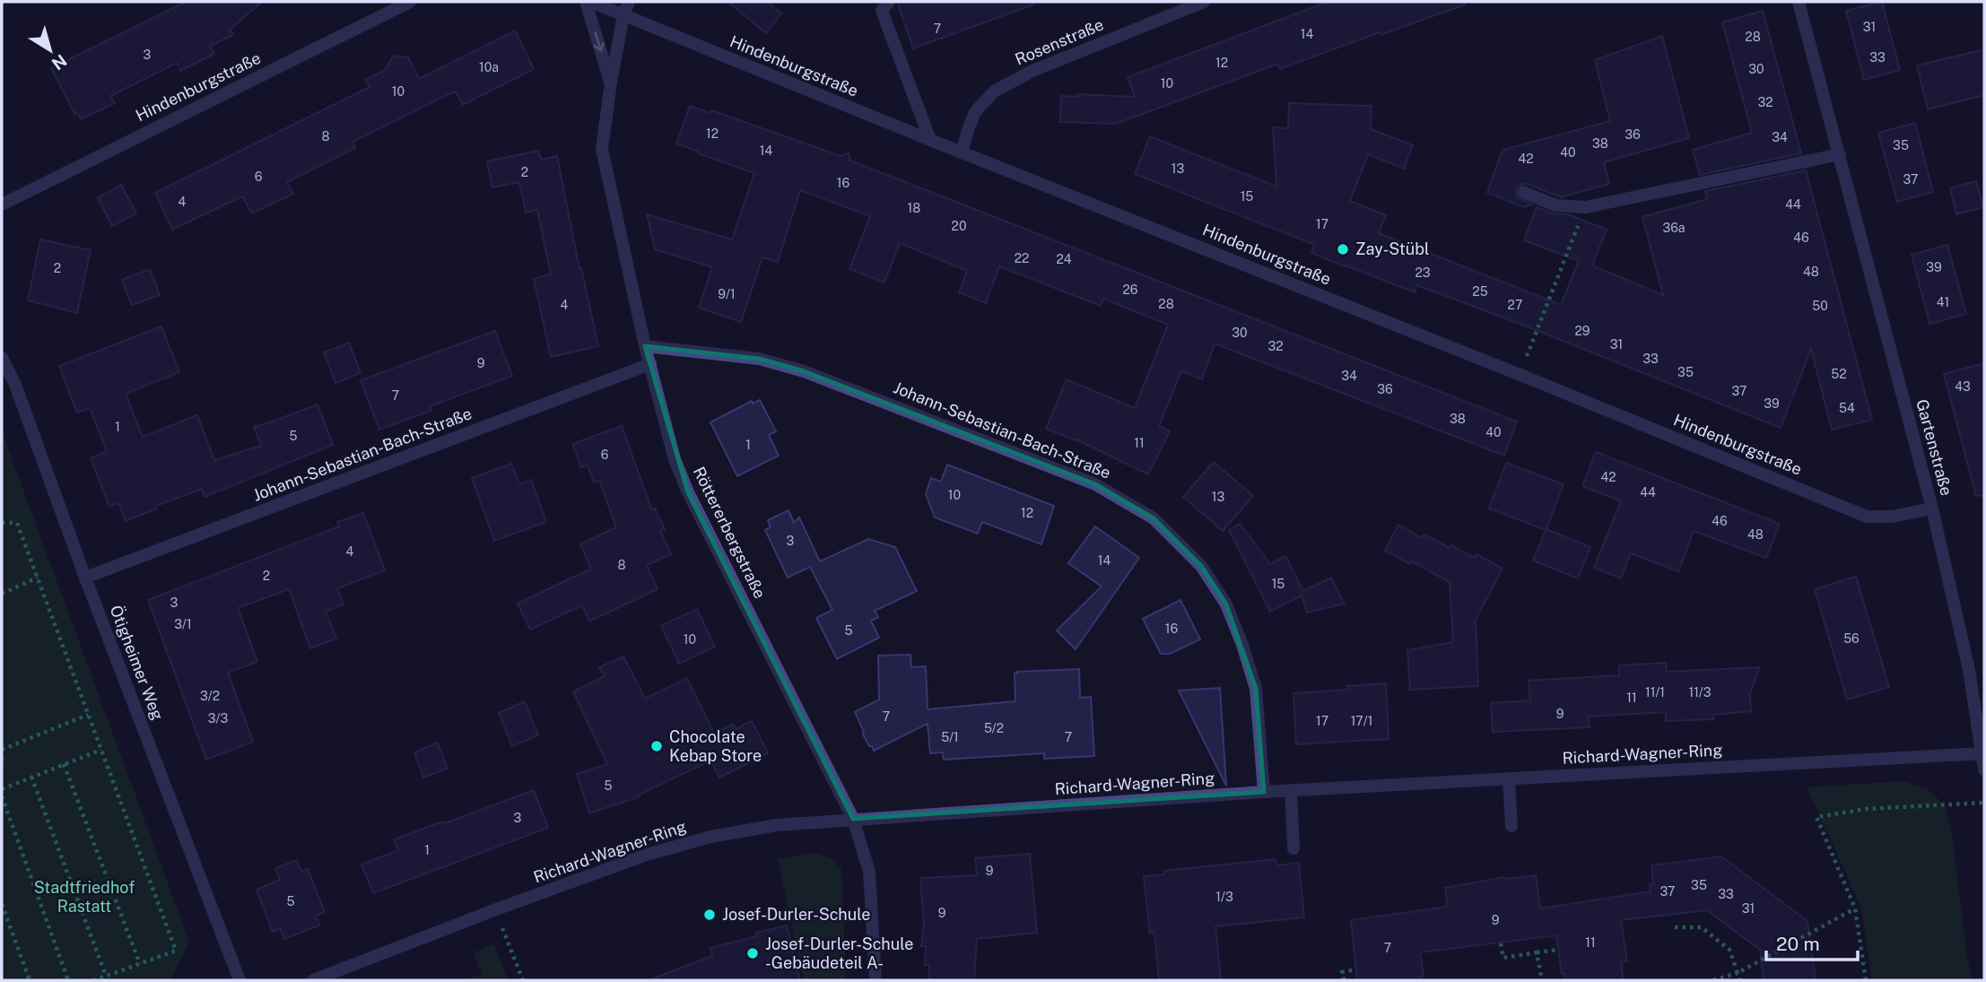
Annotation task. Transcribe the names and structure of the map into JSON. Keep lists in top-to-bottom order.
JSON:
{
  "streets": {
    "street": [
      "Rosenstraße",
      "Hindenburgstraße",
      "Johann-Sebastian-Bach-Straße",
      "Gartenstraße",
      "Röttererbergstraße",
      "Ötigheimer Weg",
      "Richard-Wagner-Ring"
    ]
  },
  "crossings": [
    ["Rosenstraße", "Hindenburgstraße"],
    ["Hindenburgstraße", "Gartenstraße"],
    ["Hindenburgstraße", "Röttererbergstraße"],
    ["Johann-Sebastian-Bach-Straße", "Röttererbergstraße"],
    ["Johann-Sebastian-Bach-Straße", "Ötigheimer Weg"],
    ["Johann-Sebastian-Bach-Straße", "Richard-Wagner-Ring"],
    ["Gartenstraße", "Richard-Wagner-Ring"],
    ["Röttererbergstraße", "Richard-Wagner-Ring"]
  ],
  "parks": ["Stadtfriedhof Rastatt"],
  "places": [
    "Zay-Stübl",
    "Chocolate Kebap Store",
    "Josef-Durler-Schule",
    "Josef-Durler-Schule -Gebäudeteil A-"
  ],
  "house_numbers": [
    "31",
    "7",
    "14",
    "28",
    "3",
    "33",
    "12",
    "10a",
    "30",
    "10",
    "10",
    "32",
    "12",
    "36",
    "8",
    "34",
    "38",
    "35",
    "14",
    "40",
    "42",
    "13",
    "2",
    "6",
    "37",
    "16",
    "15",
    "4",
    "44",
    "18",
    "17",
    "20",
    "36a",
    "46",
    "22",
    "24",
    "39",
    "2",
    "48",
    "23",
    "26",
    "25",
    "9/1",
    "41",
    "28",
    "4",
    "27",
    "50",
    "29",
    "30",
    "31",
    "32",
    "33",
    "9",
    "35",
    "52",
    "34",
    "43",
    "36",
    "37",
    "7",
    "39",
    "54",
    "38",
    "1",
    "40",
    "5",
    "11",
    "1",
    "6",
    "42",
    "44",
    "10",
    "13",
    "12",
    "46",
    "48",
    "3",
    "4",
    "14",
    "8",
    "2",
    "15",
    "3",
    "3/1",
    "16",
    "5",
    "56",
    "10",
    "11/1",
    "11/3",
    "3/2",
    "11",
    "9",
    "7",
    "3/3",
    "17",
    "17/1",
    "5/2",
    "5/1",
    "7",
    "5",
    "3",
    "1",
    "9",
    "35",
    "37",
    "33",
    "1/3",
    "5",
    "31",
    "9",
    "9",
    "11",
    "7"
  ],
  "scale_bar": "20 m",
  "north": "bottom right"
}
